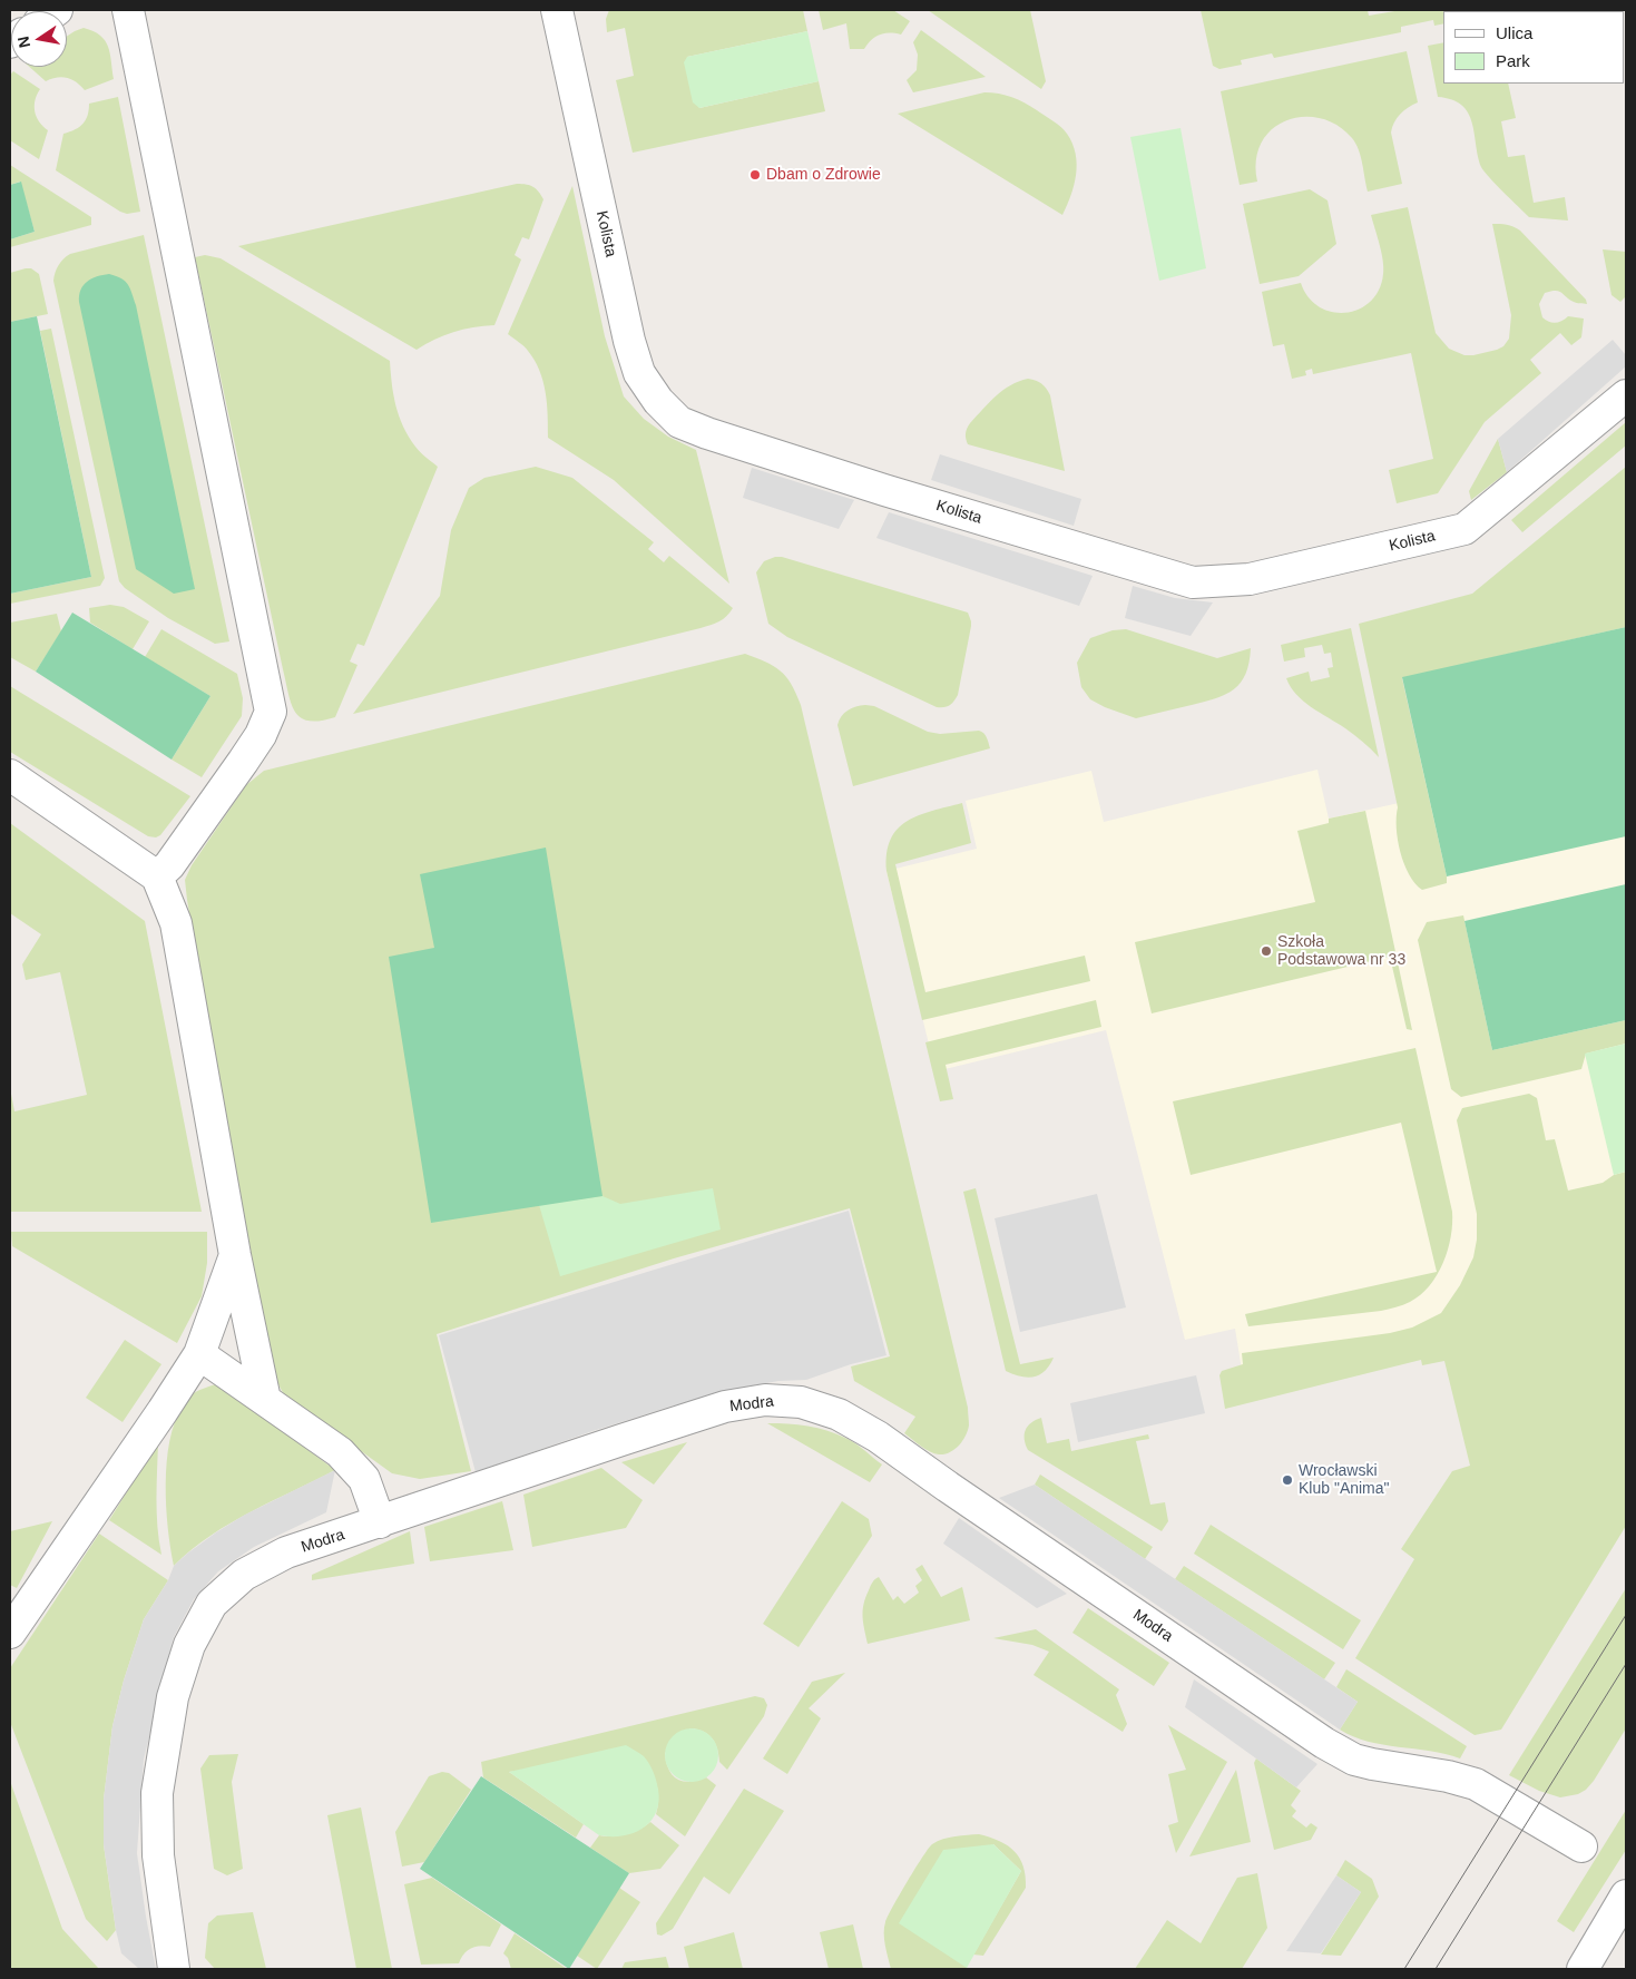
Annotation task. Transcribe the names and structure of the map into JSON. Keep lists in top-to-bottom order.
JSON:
{
  "streets": {
    "street": ["Kolista", "Modra"]
  },
  "places": ["Dbam o Zdrowie", "Szkoła Podstawowa nr 33", "Wrocławski Klub \"Anima\""],
  "legend": ["Ulica", "Park"],
  "north": "left"
}
